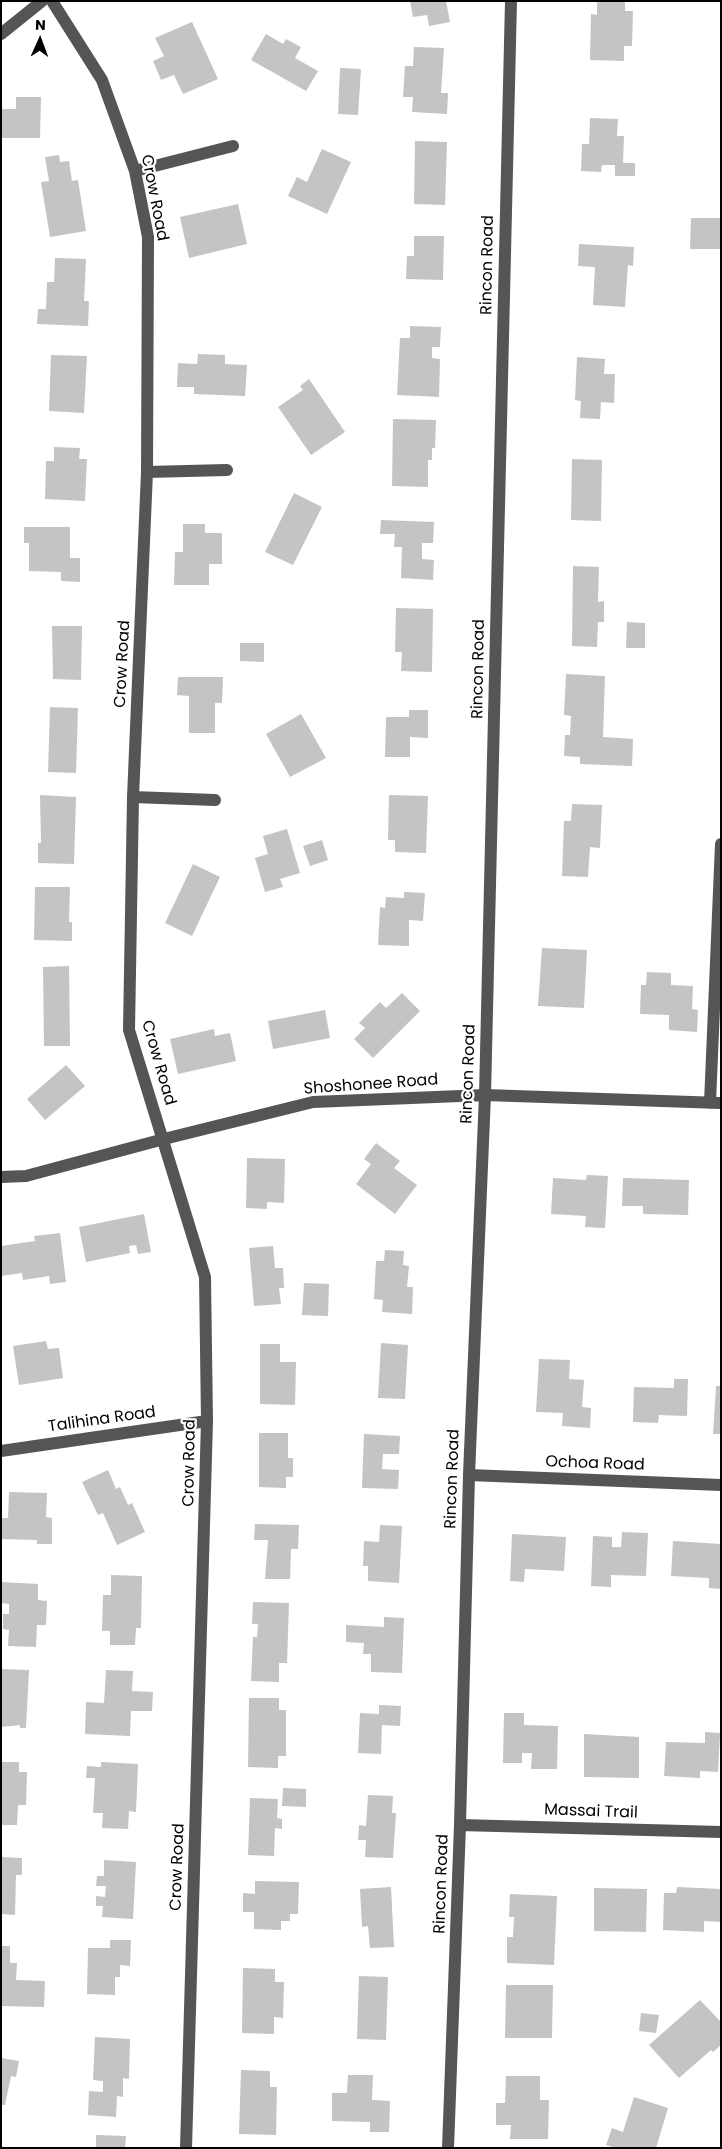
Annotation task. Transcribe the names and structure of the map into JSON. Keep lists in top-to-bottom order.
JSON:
{
  "streets": {
    "street": [
      "Crow Road",
      "Rincon Road",
      "Shoshonee Road",
      "Talihina Road",
      "Ochoa Road",
      "Massai Trail"
    ]
  },
  "crossings": [
    ["Crow Road", "Shoshonee Road"],
    ["Crow Road", "Talihina Road"],
    ["Rincon Road", "Shoshonee Road"],
    ["Rincon Road", "Ochoa Road"],
    ["Rincon Road", "Massai Trail"]
  ],
  "north": "top"
}
